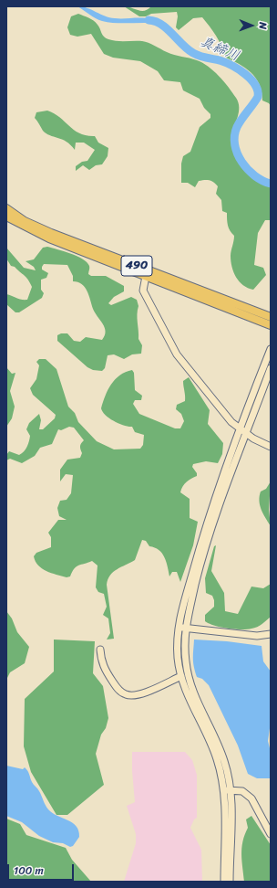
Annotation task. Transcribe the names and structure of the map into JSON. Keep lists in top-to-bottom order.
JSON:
{
  "streets": {
    "highway": ["490"]
  },
  "water": ["真締川"],
  "scale_bar": "100 m",
  "north": "right"
}
